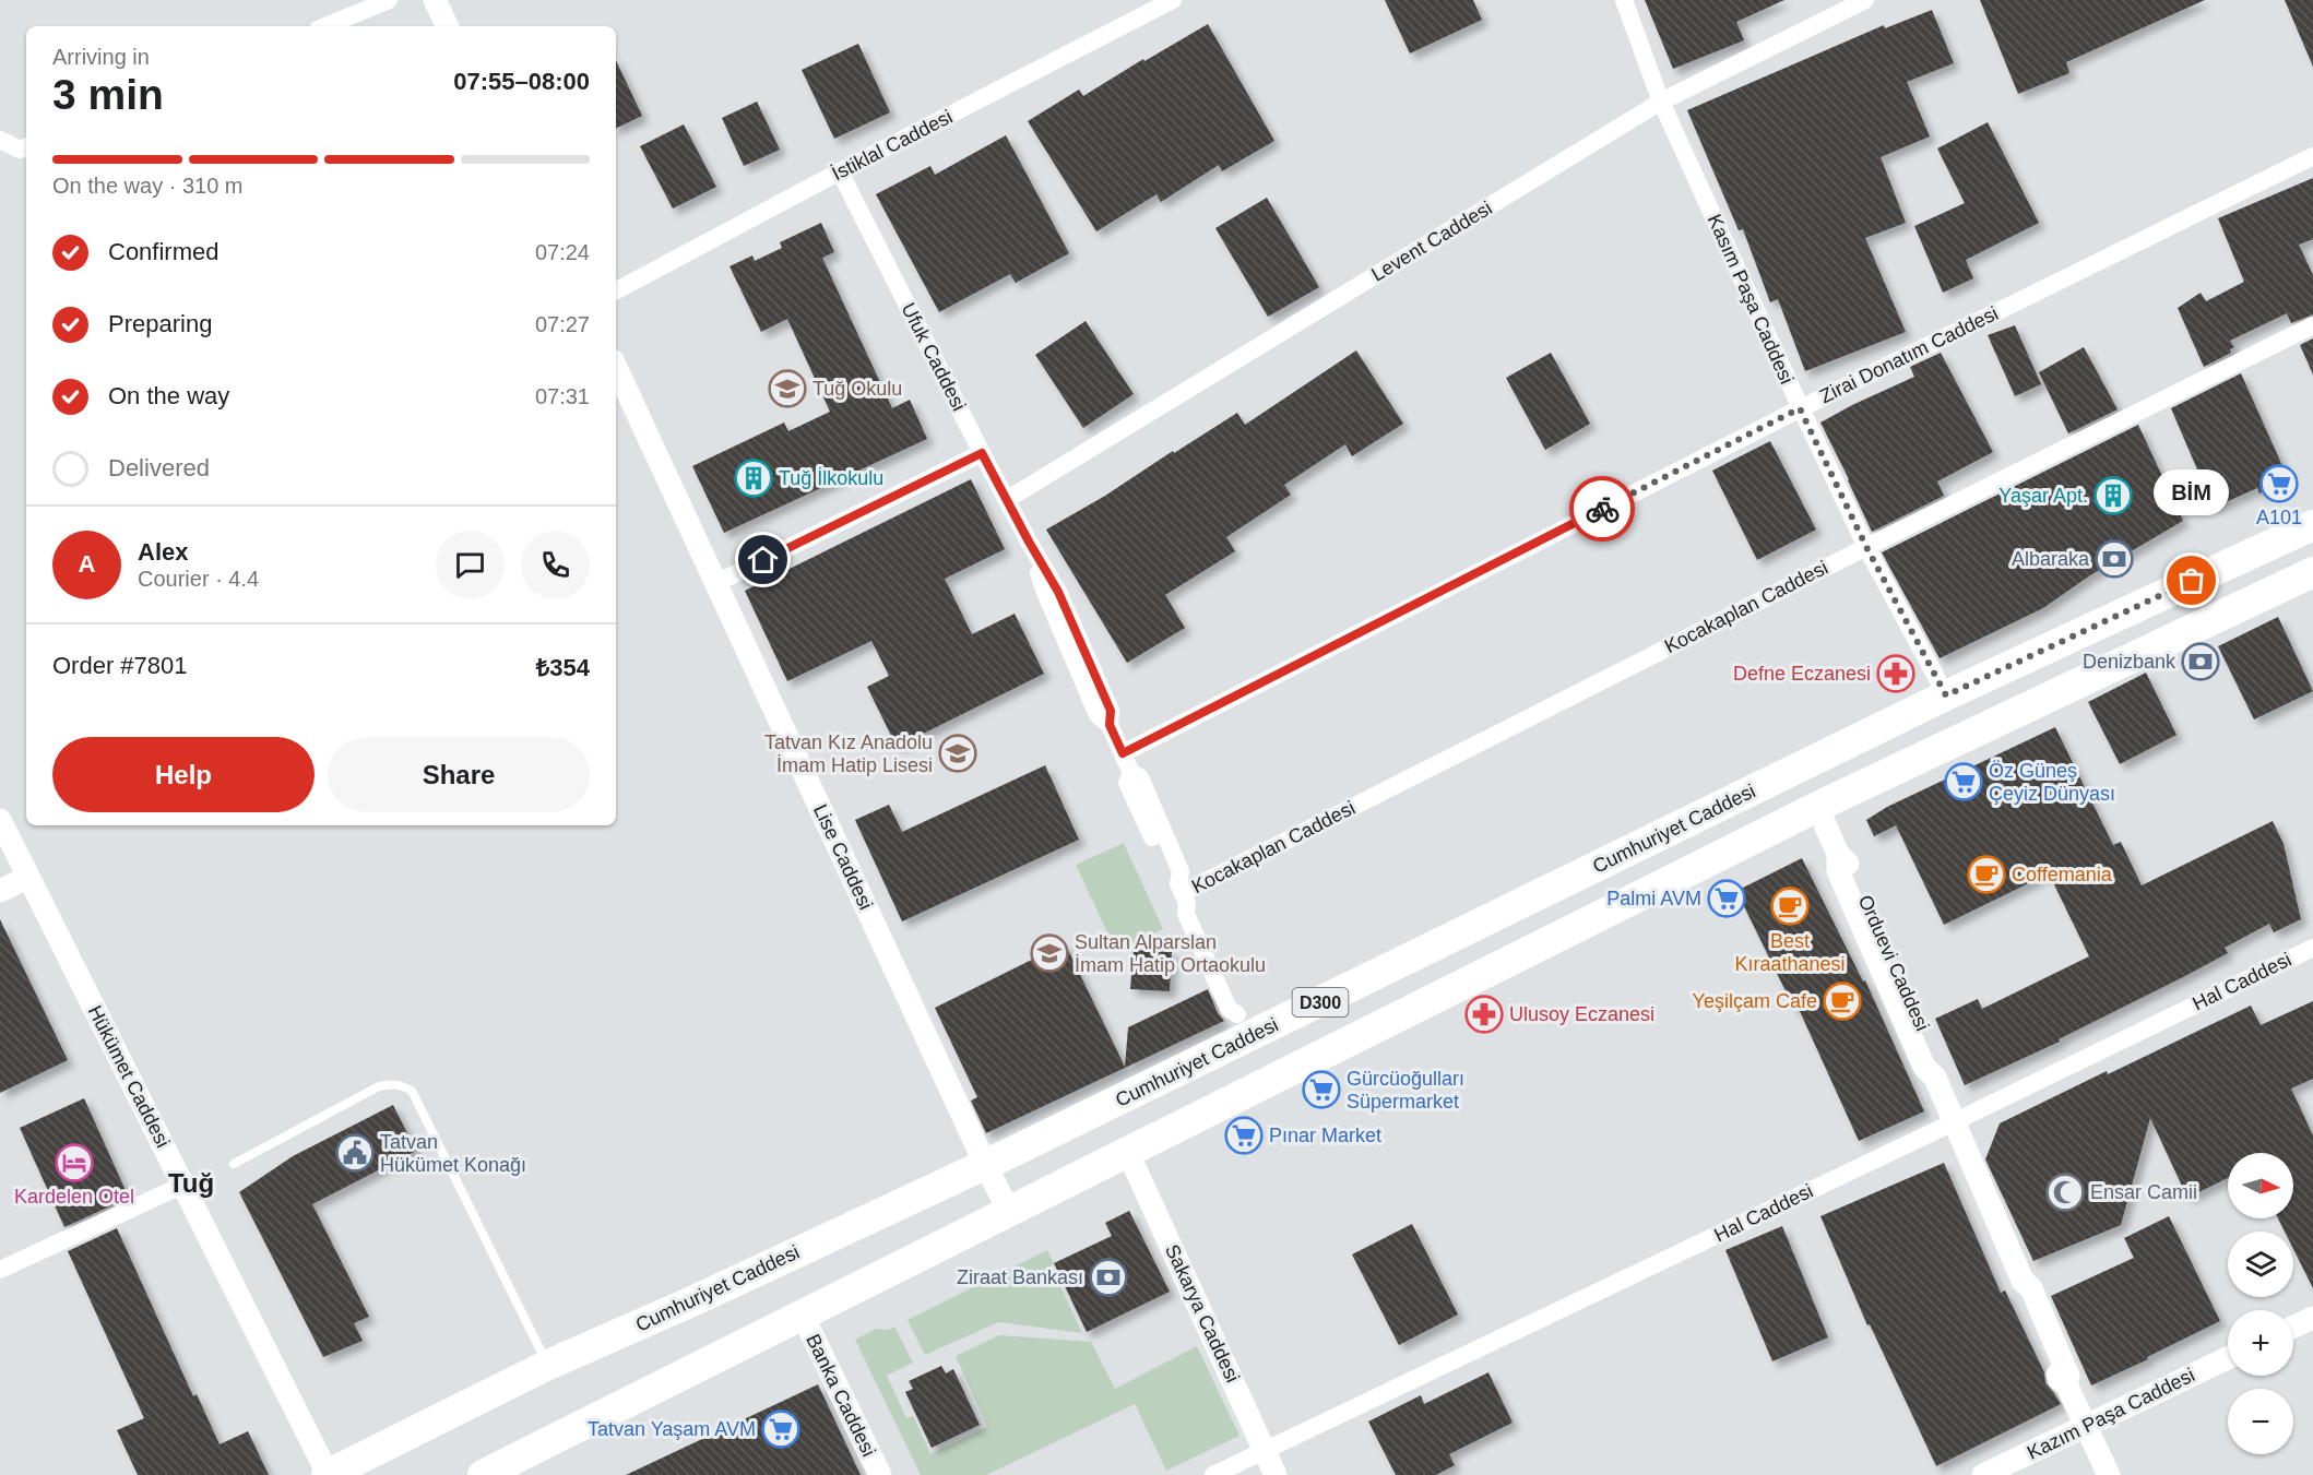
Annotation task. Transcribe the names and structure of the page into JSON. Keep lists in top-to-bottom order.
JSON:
{
  "streets": {
    "highway": ["Cumhuriyet Caddesi", "D300"],
    "street": [
      "İstiklal Caddesi",
      "Levent Caddesi",
      "Kasım Paşa Caddesi",
      "Zirai Donatım Caddesi",
      "Ufuk Caddesi",
      "Kocakaplan Caddesi",
      "Lise Caddesi",
      "Orduevi Caddesi",
      "Hal Caddesi",
      "Hükümet Caddesi",
      "Sakarya Caddesi",
      "Banka Caddesi",
      "Kazım Paşa Caddesi"
    ]
  },
  "crossings": [
    ["İstiklal Caddesi", "Ufuk Caddesi"],
    ["Levent Caddesi", "Kasım Paşa Caddesi"],
    ["Levent Caddesi", "Ufuk Caddesi"],
    ["Kasım Paşa Caddesi", "Zirai Donatım Caddesi"],
    ["Kasım Paşa Caddesi", "Kocakaplan Caddesi"],
    ["Kasım Paşa Caddesi", "Cumhuriyet Caddesi"],
    ["Zirai Donatım Caddesi", "Ufuk Caddesi"],
    ["Ufuk Caddesi", "Kocakaplan Caddesi"],
    ["Ufuk Caddesi", "Cumhuriyet Caddesi"],
    ["Cumhuriyet Caddesi", "Lise Caddesi"],
    ["Cumhuriyet Caddesi", "Hükümet Caddesi"],
    ["Lise Caddesi", "D300"],
    ["Orduevi Caddesi", "Hal Caddesi"],
    ["Orduevi Caddesi", "D300"],
    ["Orduevi Caddesi", "Kazım Paşa Caddesi"],
    ["Hal Caddesi", "Sakarya Caddesi"],
    ["D300", "Sakarya Caddesi"],
    ["D300", "Banka Caddesi"]
  ],
  "districts": ["Tuğ"],
  "places": {
    "school or university": ["Tuğ Okulu", "Tatvan Kız Anadolu İmam Hatip Lisesi", "Sultan Alparslan İmam Hatip Ortaokulu"],
    "building": ["Tuğ İlkokulu", "Yaşar Apt."],
    "supermarket": [
      "A101",
      "Öz Güneş Çeyiz Dünyası",
      "Palmi AVM",
      "Gürcüoğulları Süpermarket",
      "Pınar Market",
      "Tatvan Yaşam AVM"
    ],
    "bank": ["Albaraka", "Denizbank", "Ziraat Bankası"],
    "other": ["BİM"],
    "pharmacy": ["Defne Eczanesi", "Ulusoy Eczanesi"],
    "cafe": ["Coffemania", "Best Kıraathanesi", "Yeşilçam Cafe"],
    "public building": ["Tatvan Hükümet Konağı"],
    "hotel": ["Kardelen Otel"],
    "mosque": ["Ensar Camii"]
  },
  "north": "right",
  "page": {
    "heading": ["3 min", "Arriving in", "07:55–08:00"],
    "panel": [
      "Alex",
      "Courier · 4.4",
      "Order #7801",
      "₺354"
    ],
    "bar": "On the way · 310 m",
    "list": [
      ["Confirmed", "07:24"],
      ["Preparing", "07:27"],
      ["On the way", "07:31"],
      "Delivered"
    ],
    "bubble": "BİM",
    "round": "A",
    "buttons": ["Help", "Share"],
    "map_buttons": ["+", "−"]
  }
}
